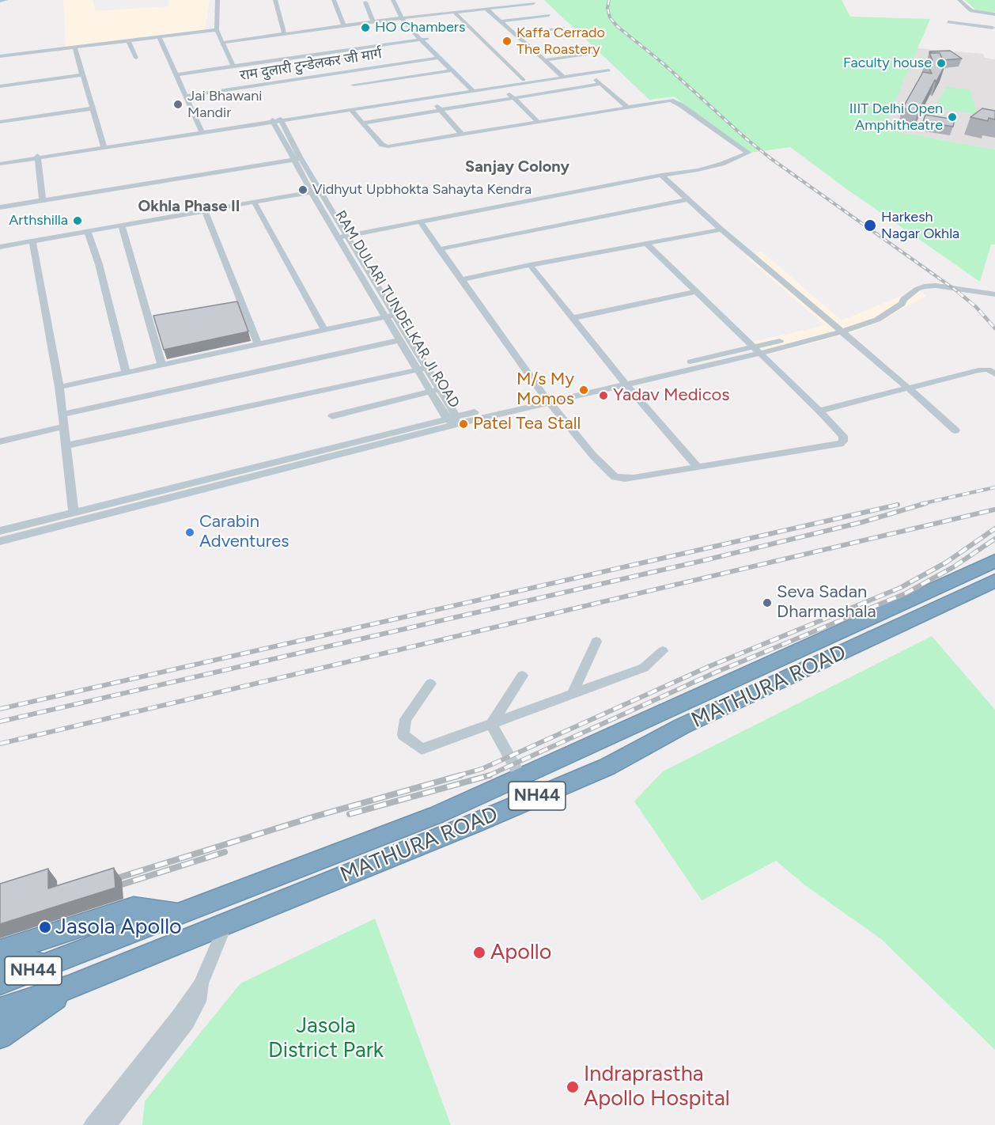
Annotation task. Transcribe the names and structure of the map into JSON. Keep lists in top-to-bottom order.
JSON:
{
  "streets": {
    "highway": ["MATHURA ROAD", "NH44"],
    "street": ["राम दुलारी टुन्डेलकर जी मार्ग", "RAM DULARI TUNDELKAR JI ROAD"]
  },
  "crossings": [
    ["MATHURA ROAD", "NH44"]
  ],
  "districts": ["Sanjay Colony", "Okhla Phase II"],
  "parks": ["Jasola District Park"],
  "places": [
    "HO Chambers",
    "Kaffa Cerrado The Roastery",
    "Faculty house",
    "Jai Bhawani Mandir",
    "IIIT Delhi Open Amphitheatre",
    "Vidhyut Upbhokta Sahayta Kendra",
    "Arthshilla",
    "Harkesh Nagar Okhla",
    "M/s My Momos",
    "Yadav Medicos",
    "Patel Tea Stall",
    "Carabin Adventures",
    "Seva Sadan Dharmashala",
    "Jasola Apollo",
    "Apollo",
    "Indraprastha Apollo Hospital"
  ]
}
